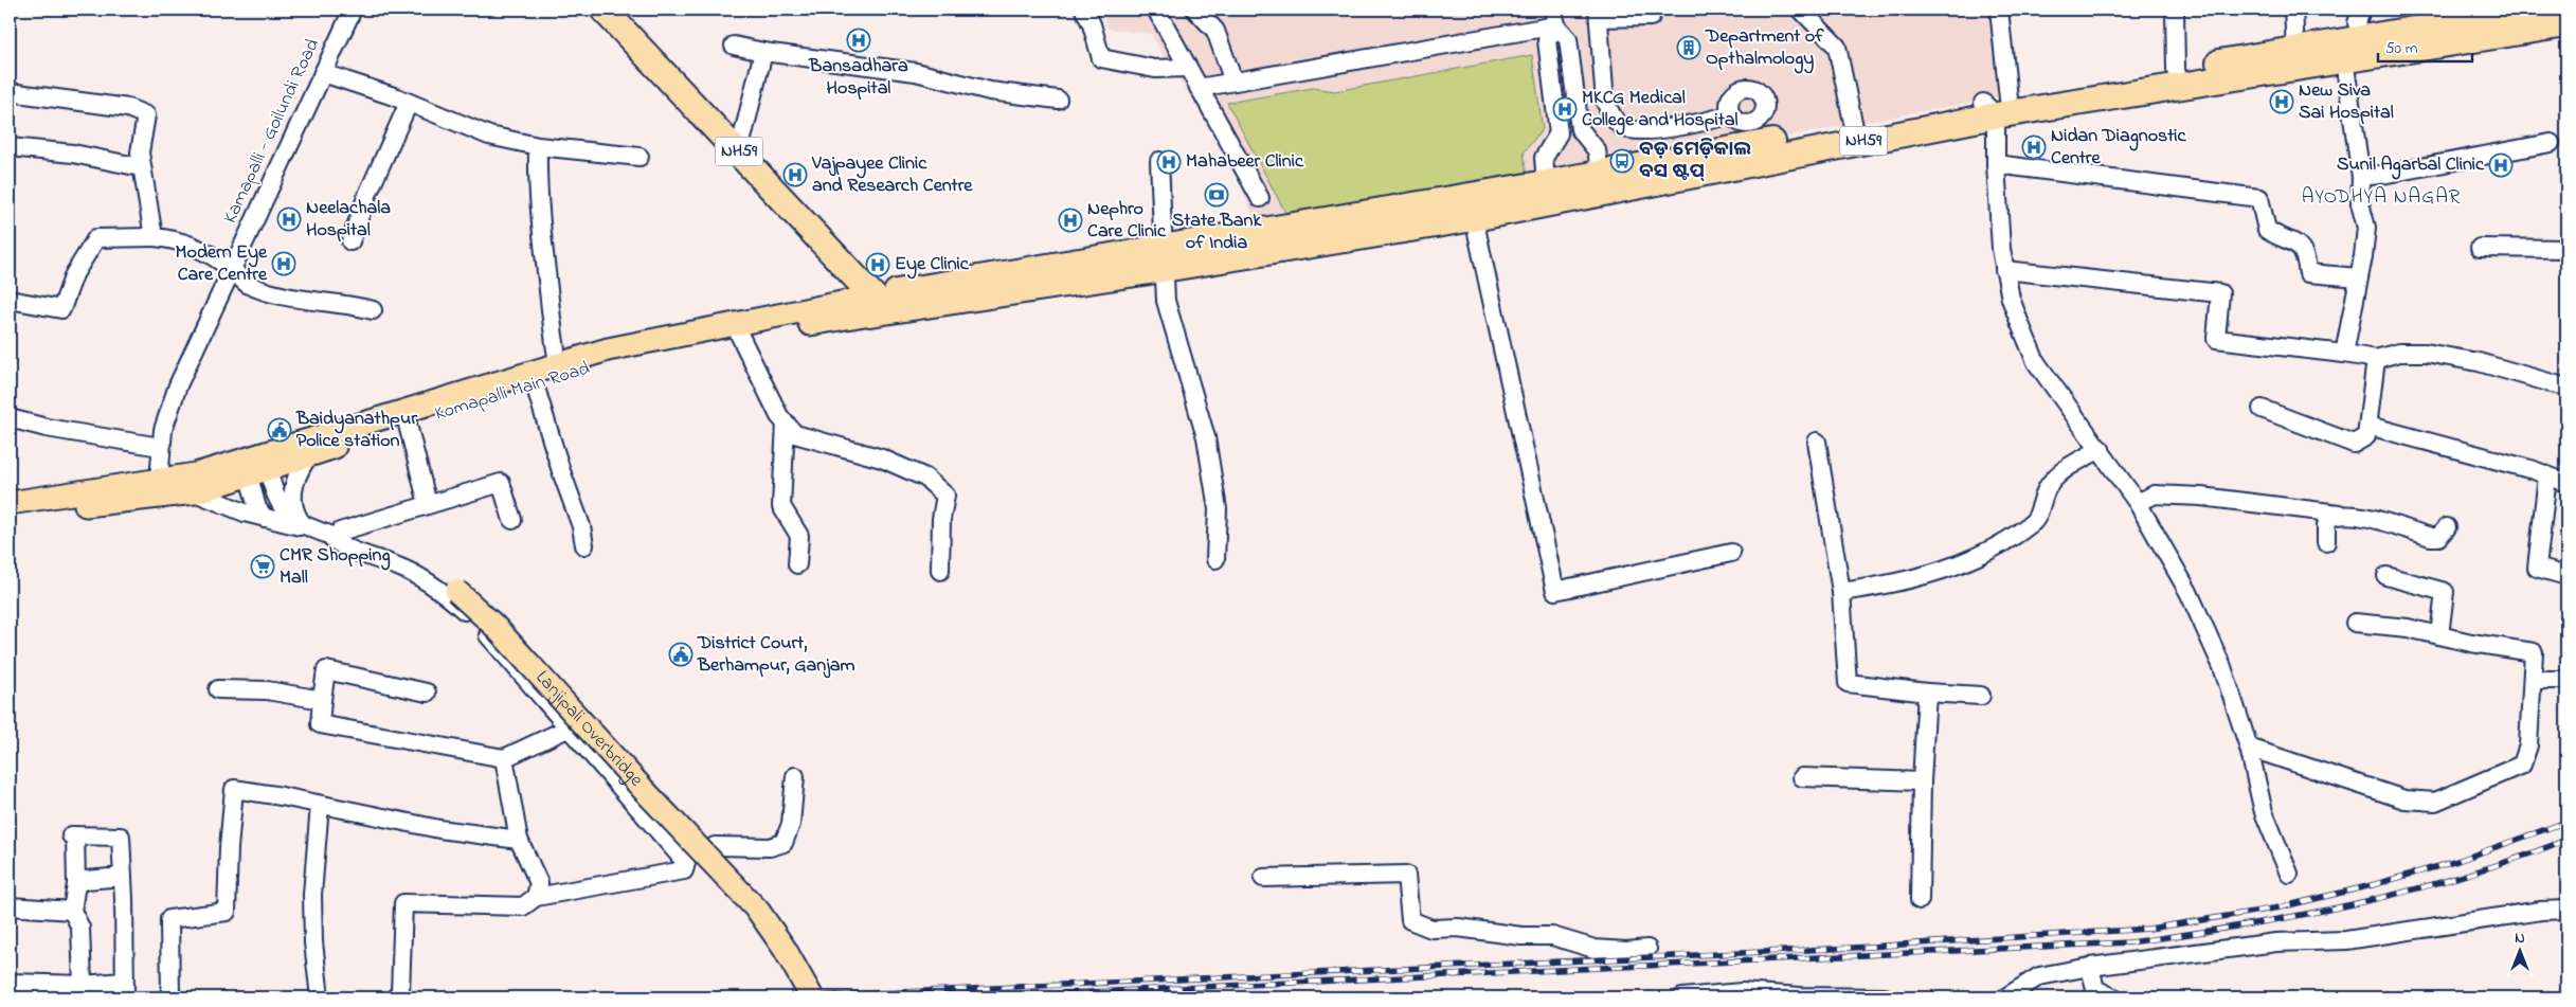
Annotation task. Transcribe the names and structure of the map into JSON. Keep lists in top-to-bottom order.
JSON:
{
  "streets": {
    "highway": ["NH59"],
    "main road": ["Komapalli Main Road", "Lanjipali Overbridge"],
    "street": ["Kamapalli - Goilundi Road"]
  },
  "districts": ["AYODHYA NAGAR"],
  "places": {
    "hospital": [
      "Bansadhara Hospital",
      "New Siva Sai Hospital",
      "MKCG Medical College and Hospital",
      "Nidan Diagnostic Centre",
      "Mahabeer Clinic",
      "Sunil Agarbal Clinic",
      "Vajpayee Clinic and Research Centre",
      "Neelachala Hospital",
      "Nephro Care Clinic",
      "Modern Eye Care Centre",
      "Eye Clinic"
    ],
    "building": ["Department of Opthalmology"],
    "bus stop": ["ବଡ଼ ମେଡ଼ିକାଲ ବସ ଷ୍ଟପ୍"],
    "bank": ["State Bank of India"],
    "public building": ["Baidyanathpur Police station", "District Court, Berhampur, Ganjam"],
    "supermarket": ["CMR Shopping Mall"]
  },
  "scale_bar": "50 m",
  "north": "top"
}
